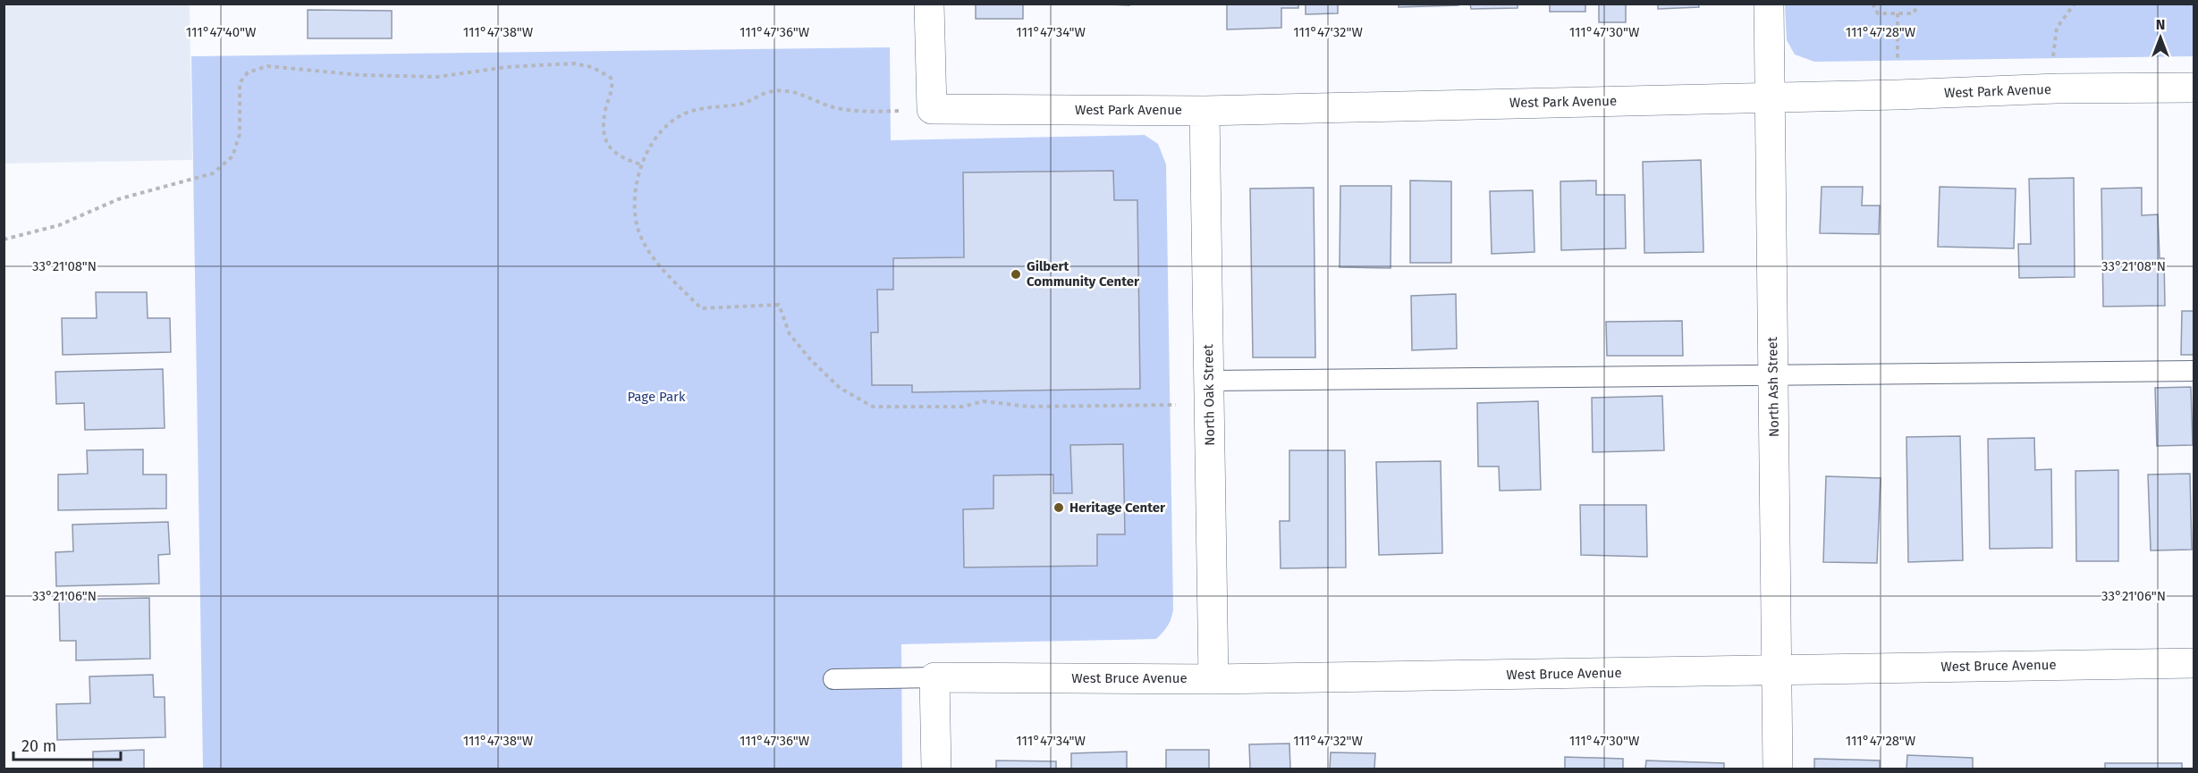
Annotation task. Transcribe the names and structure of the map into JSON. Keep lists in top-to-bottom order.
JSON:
{
  "streets": {
    "street": [
      "West Park Avenue",
      "North Ash Street",
      "North Oak Street",
      "West Bruce Avenue"
    ]
  },
  "crossings": [
    ["West Park Avenue", "North Ash Street"],
    ["West Park Avenue", "North Oak Street"],
    ["North Ash Street", "West Bruce Avenue"],
    ["North Oak Street", "West Bruce Avenue"]
  ],
  "parks": ["Page Park"],
  "places": ["Gilbert Community Center", "Heritage Center"],
  "scale_bar": "20 m",
  "north": "top",
  "coordinates": [
    "111°47'40\"W",
    "111°47'38\"W",
    "111°47'36\"W",
    "111°47'34\"W",
    "111°47'32\"W",
    "111°47'30\"W",
    "111°47'28\"W",
    "33°21'08\"N",
    "33°21'06\"N"
  ]
}
